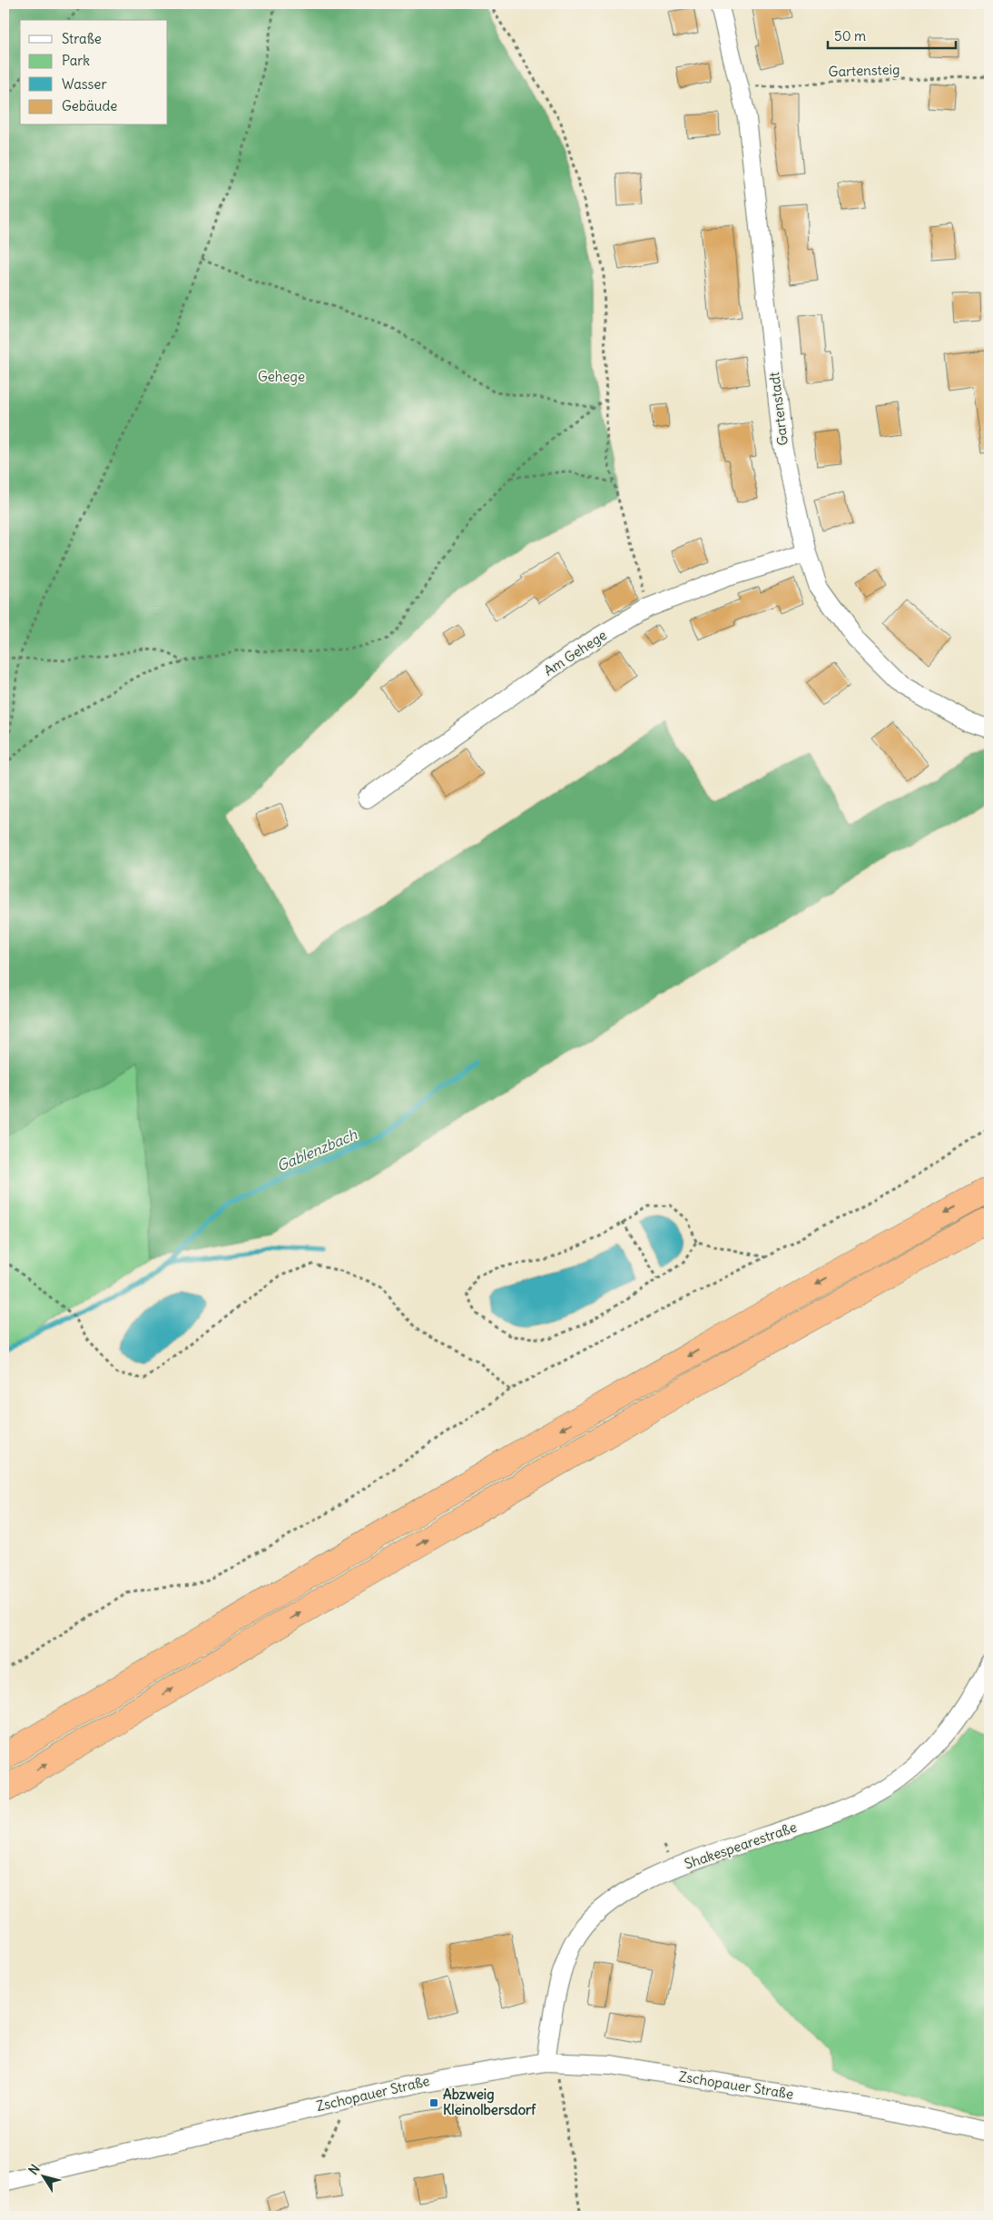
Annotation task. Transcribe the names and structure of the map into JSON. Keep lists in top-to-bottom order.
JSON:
{
  "streets": {
    "street": [
      "Gartenstadt",
      "Am Gehege",
      "Shakespearestraße",
      "Zschopauer Straße"
    ],
    "path": ["Gartensteig"]
  },
  "crossings": [
    ["Gartensteig", "Gartenstadt"],
    ["Gartenstadt", "Am Gehege"],
    ["Shakespearestraße", "Zschopauer Straße"]
  ],
  "water": ["Gablenzbach"],
  "parks": ["Gehege"],
  "places": {
    "transit": ["Abzweig Kleinolbersdorf"]
  },
  "legend": [
    "Straße",
    "Park",
    "Wasser",
    "Gebäude"
  ],
  "scale_bar": "50 m",
  "north": "top left"
}
